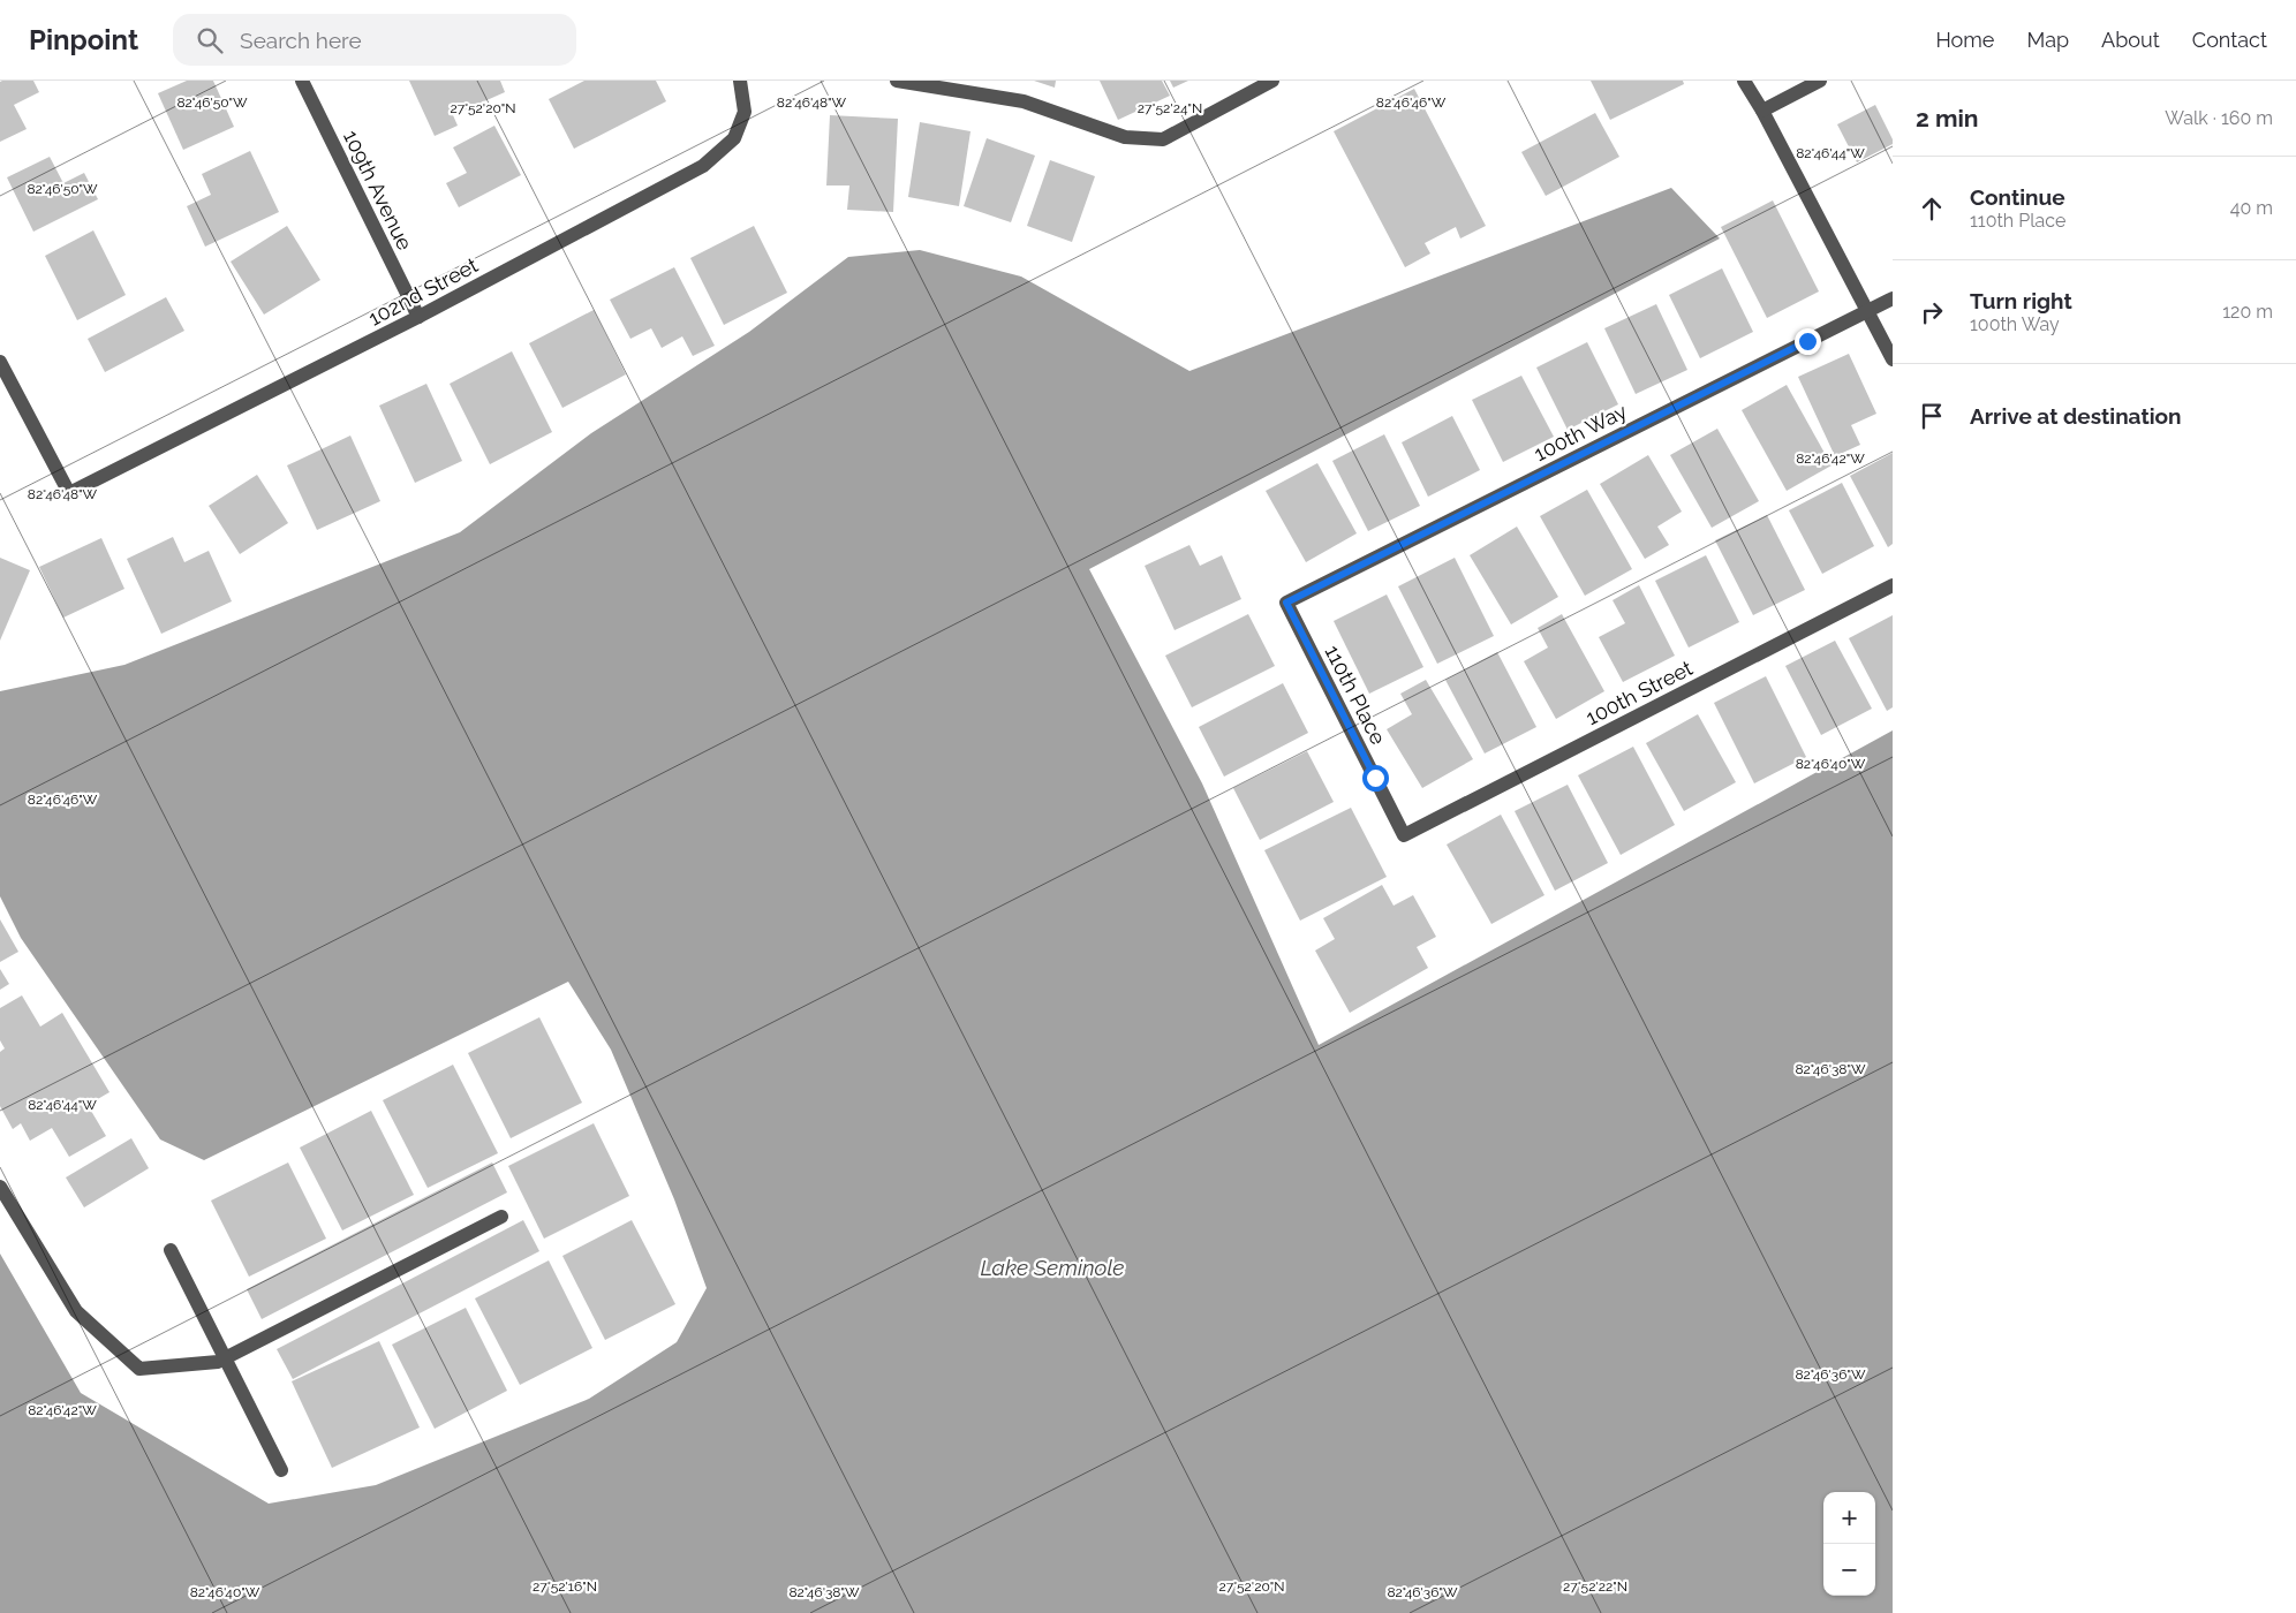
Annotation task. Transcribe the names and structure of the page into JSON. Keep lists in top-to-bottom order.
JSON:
{
  "streets": {
    "street": [
      "109th Avenue",
      "102nd Street",
      "100th Way",
      "100th Street",
      "110th Place"
    ]
  },
  "crossings": [
    ["109th Avenue", "102nd Street"],
    ["100th Way", "110th Place"],
    ["100th Street", "110th Place"]
  ],
  "water": ["Lake Seminole"],
  "page": {
    "header": "Pinpoint",
    "search": "Search here",
    "nav": [
      "Home",
      "Map",
      "About",
      "Contact"
    ],
    "heading": ["2 min", "Walk · 160 m"],
    "list": [
      ["Continue", "110th Place", "40 m"],
      ["Turn right", "100th Way", "120 m"],
      "Arrive at destination"
    ],
    "map_buttons": ["+", "−"]
  },
  "coordinates": [
    "82°46'50\"W",
    "82°46'48\"W",
    "82°46'46\"W",
    "27°52'20\"N",
    "27°52'24\"N",
    "82°46'44\"W",
    "82°46'42\"W",
    "82°46'40\"W",
    "82°46'38\"W",
    "82°46'36\"W",
    "27°52'16\"N",
    "27°52'22\"N"
  ]
}
